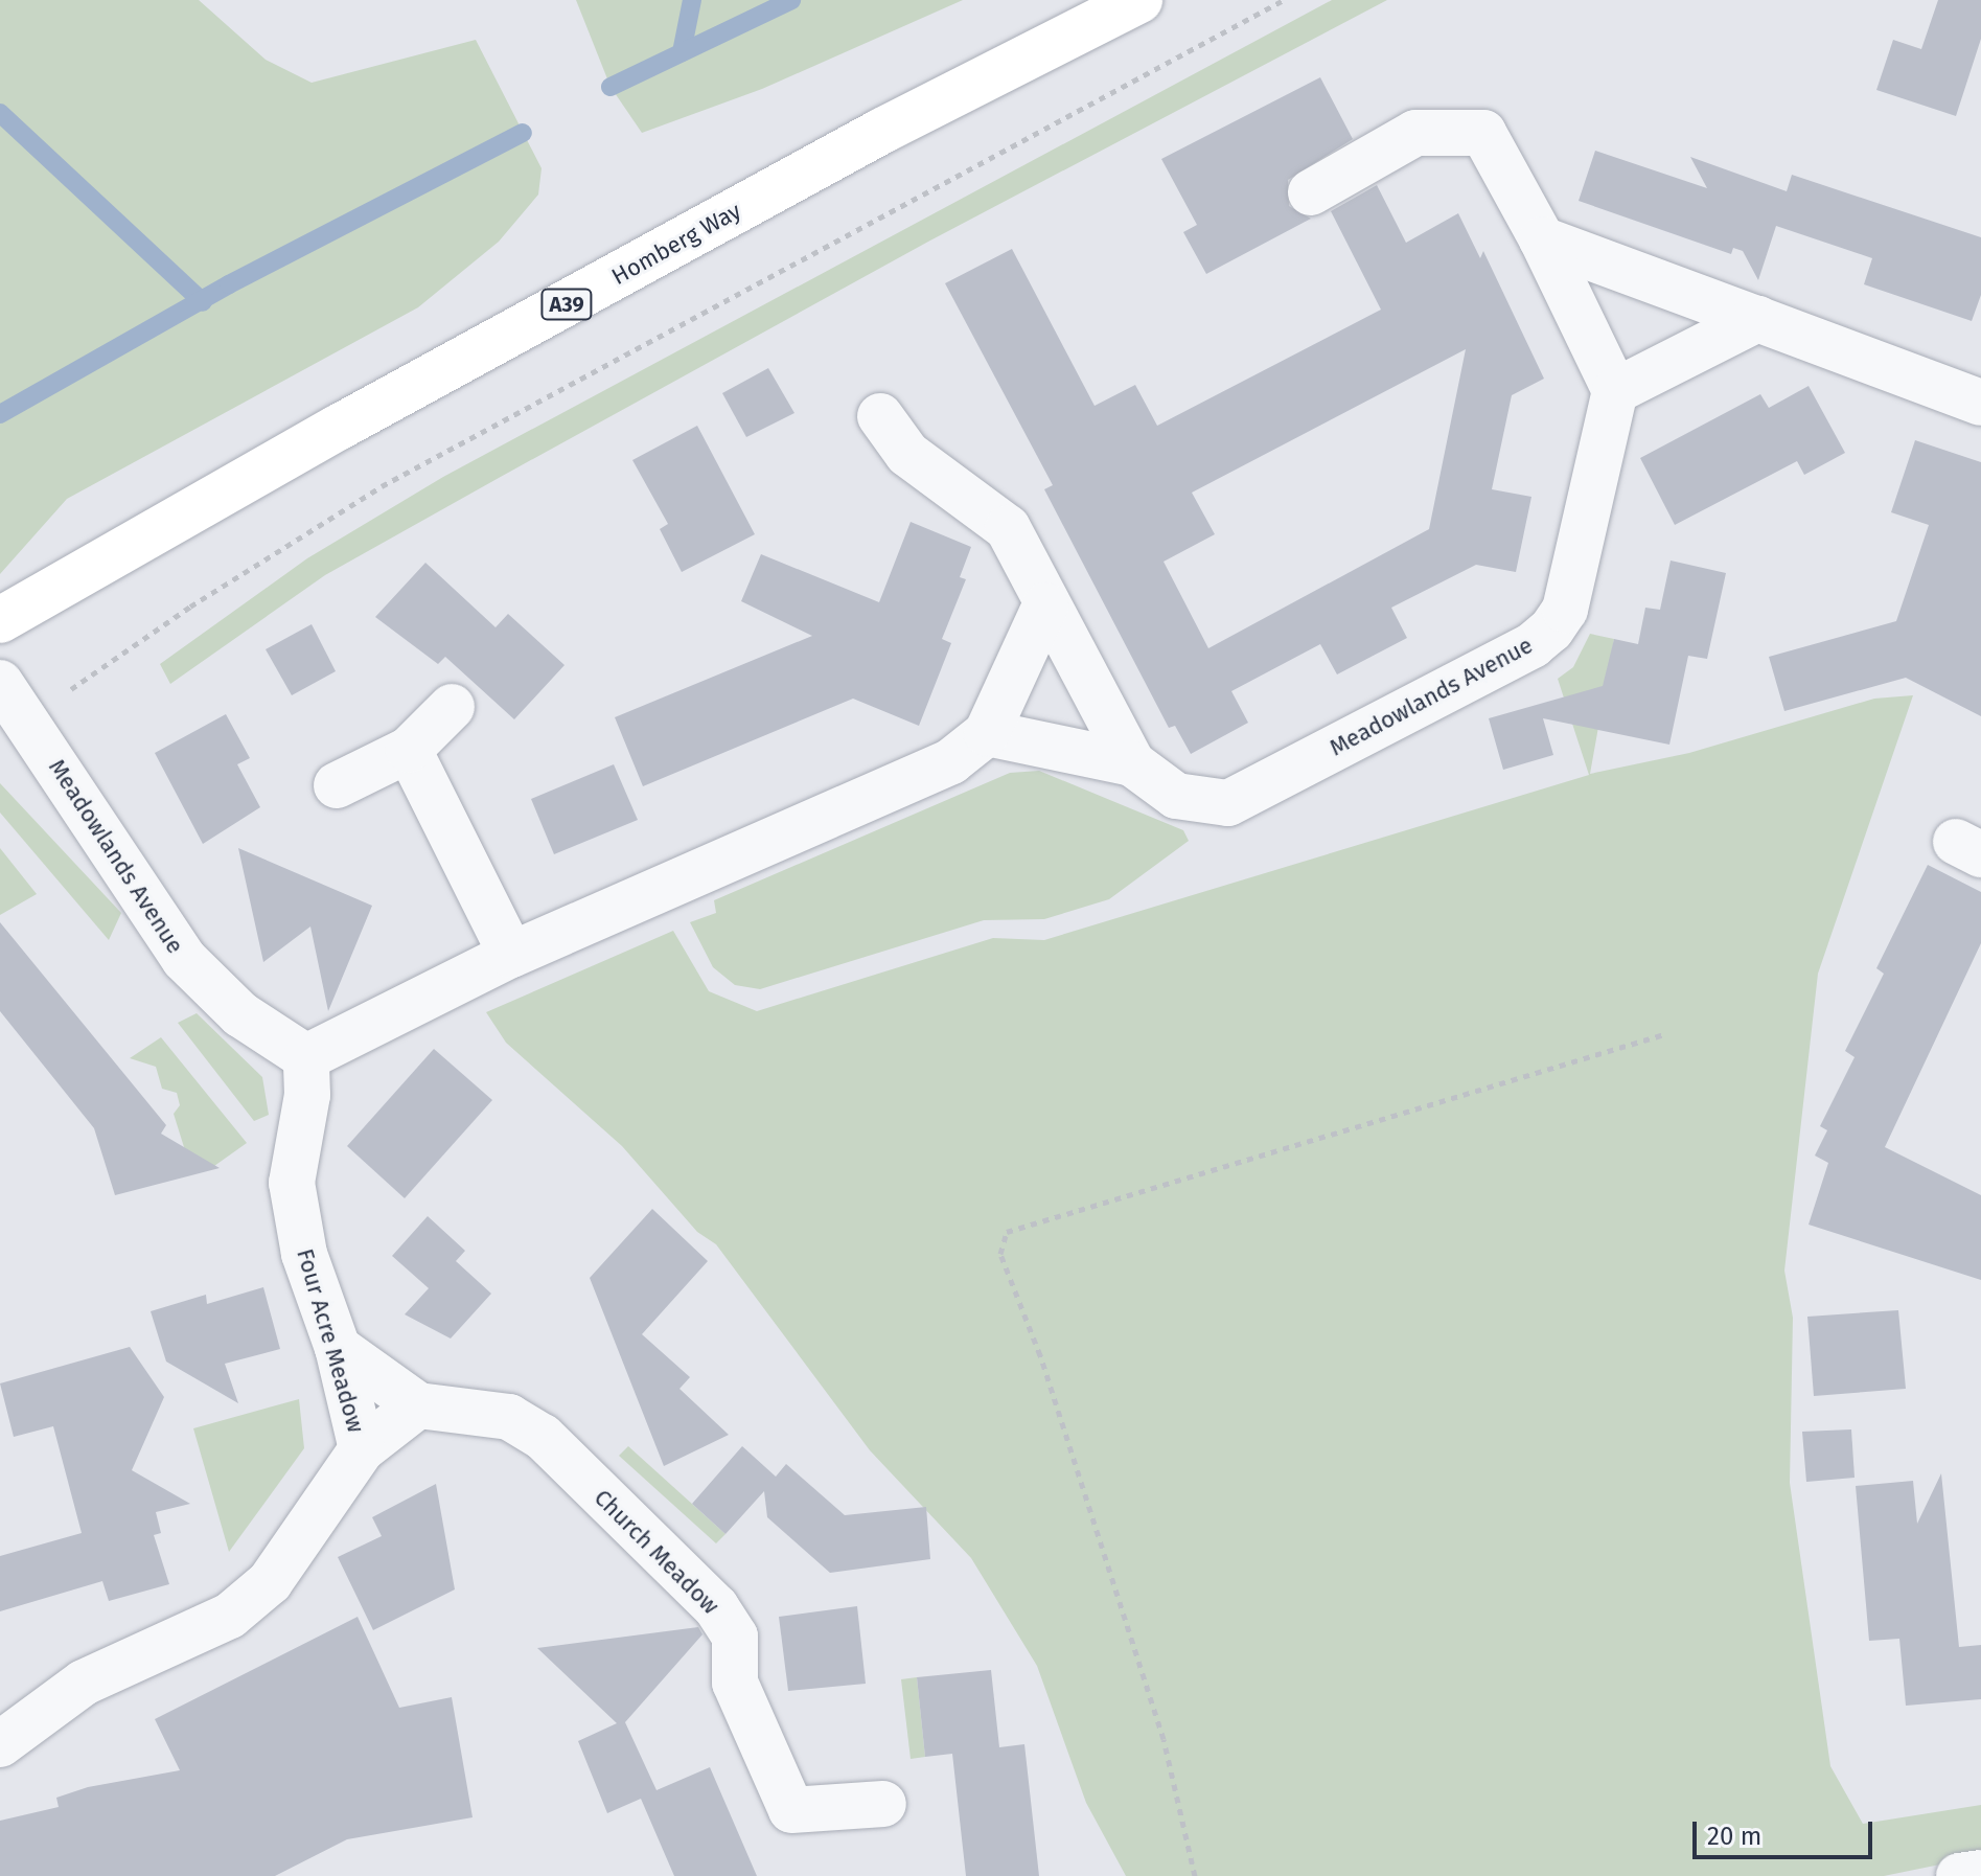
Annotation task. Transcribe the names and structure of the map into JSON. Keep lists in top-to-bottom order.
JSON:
{
  "streets": {
    "main road": ["Homberg Way", "A39"],
    "street": ["Meadowlands Avenue", "Four Acre Meadow", "Church Meadow"]
  },
  "crossings": [
    ["Meadowlands Avenue", "Four Acre Meadow"],
    ["Four Acre Meadow", "Church Meadow"]
  ],
  "scale_bar": "20 m"
}
